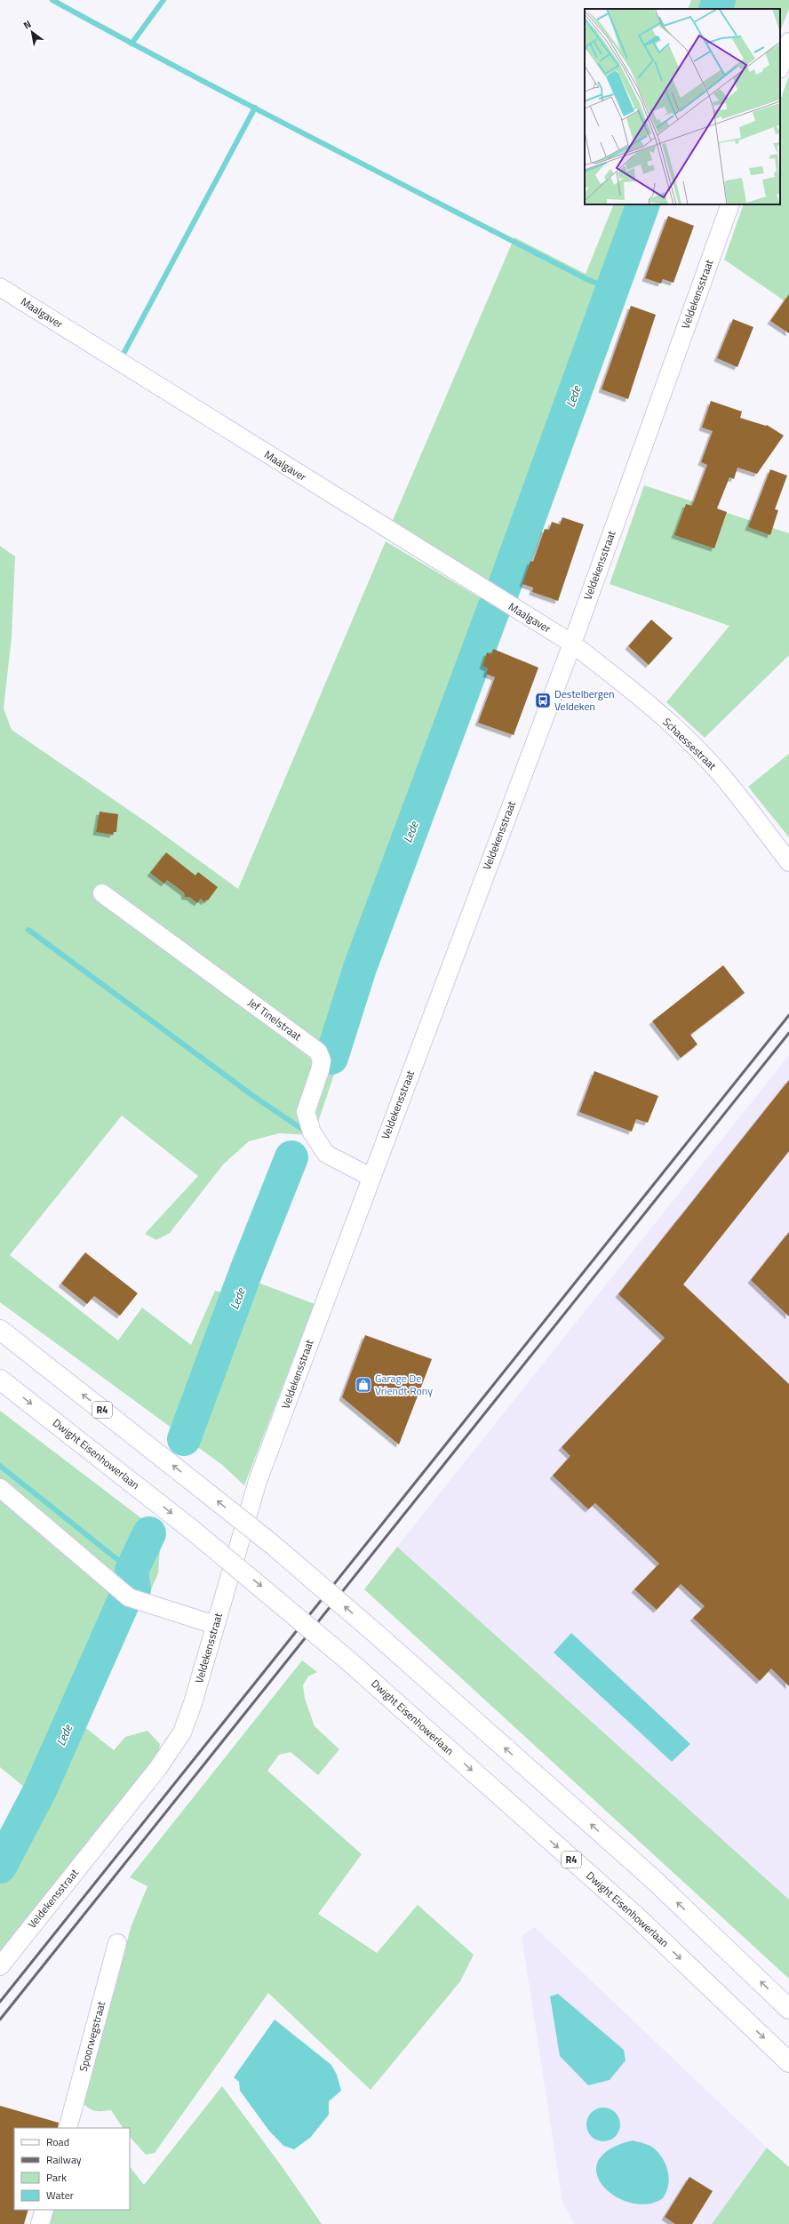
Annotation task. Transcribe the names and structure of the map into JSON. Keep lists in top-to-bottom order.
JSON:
{
  "streets": {
    "highway": ["R4", "Dwight Eisenhowerlaan"],
    "street": [
      "Veldekensstraat",
      "Maalgaver",
      "Schaessestraat",
      "Jef Tinelstraat",
      "Spoorwegstraat"
    ]
  },
  "crossings": [
    ["Veldekensstraat", "Maalgaver"],
    ["Veldekensstraat", "Schaessestraat"],
    ["Veldekensstraat", "Jef Tinelstraat"],
    ["Maalgaver", "Schaessestraat"]
  ],
  "water": ["Lede"],
  "places": {
    "bus stop": ["Destelbergen Veldeken"],
    "shop": ["Garage De Vriendt Rony"]
  },
  "legend": [
    "Road",
    "Railway",
    "Park",
    "Water"
  ],
  "north": "top left"
}
